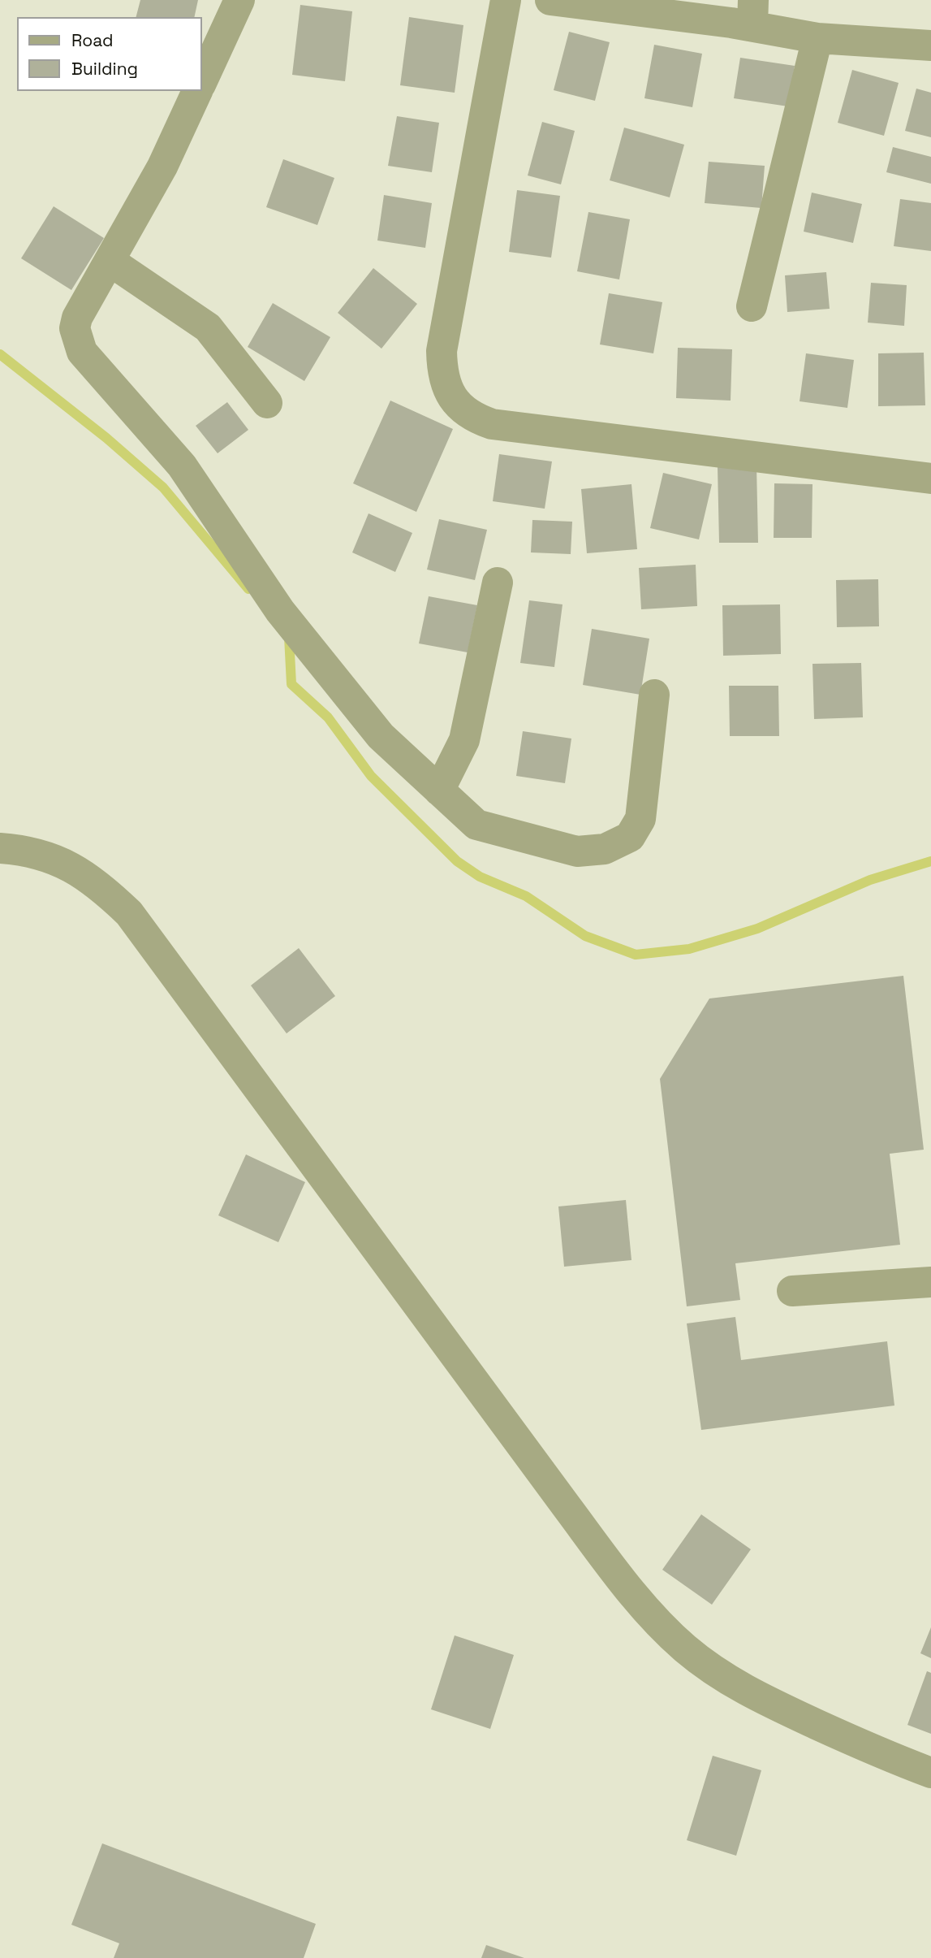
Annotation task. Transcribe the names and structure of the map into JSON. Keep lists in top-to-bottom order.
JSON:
{
  "legend": ["Road", "Building"]
}
